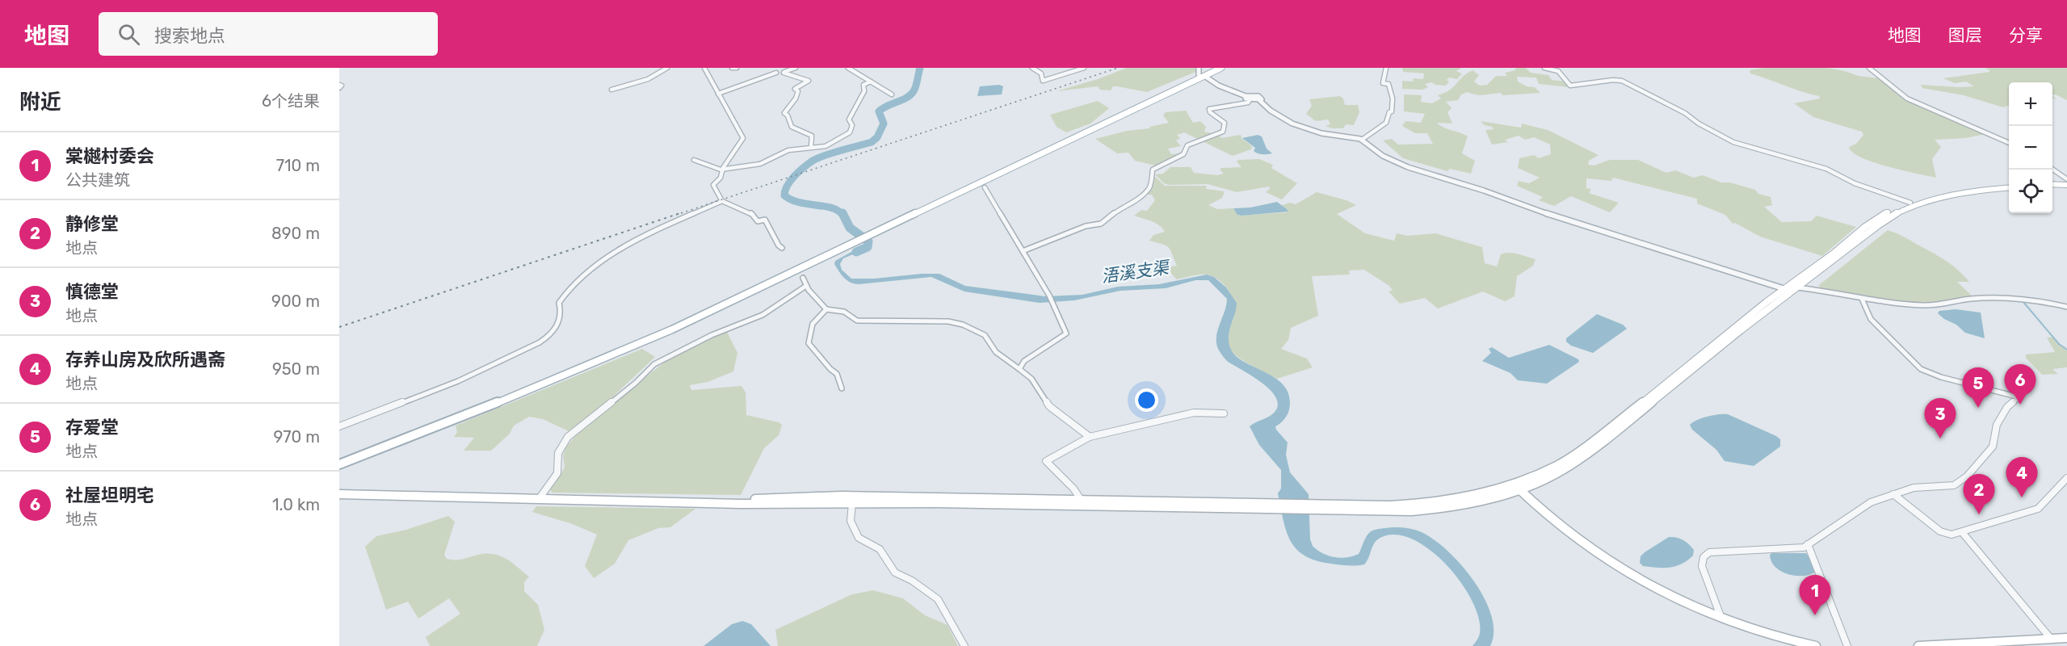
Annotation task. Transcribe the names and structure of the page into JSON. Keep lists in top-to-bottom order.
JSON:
{
  "water": ["浯溪支渠"],
  "page": {
    "header": "地图",
    "search": "搜索地点",
    "nav": ["地图", "图层", "分享"],
    "heading": ["附近", "6个结果"],
    "map_buttons": ["+", "−"],
    "list": [
      {
        "mark": "1",
        "name": "棠樾村委会",
        "note": "公共建筑",
        "value": "710 m"
      },
      {
        "mark": "2",
        "name": "静修堂",
        "note": "地点",
        "value": "890 m"
      },
      {
        "mark": "3",
        "name": "慎德堂",
        "note": "地点",
        "value": "900 m"
      },
      {
        "mark": "4",
        "name": "存养山房及欣所遇斋",
        "note": "地点",
        "value": "950 m"
      },
      {
        "mark": "5",
        "name": "存爱堂",
        "note": "地点",
        "value": "970 m"
      },
      {
        "mark": "6",
        "name": "社屋坦明宅",
        "note": "地点",
        "value": "1.0 km"
      }
    ],
    "pins": [
      "6",
      "5",
      "3",
      "4",
      "2",
      "1"
    ]
  }
}
